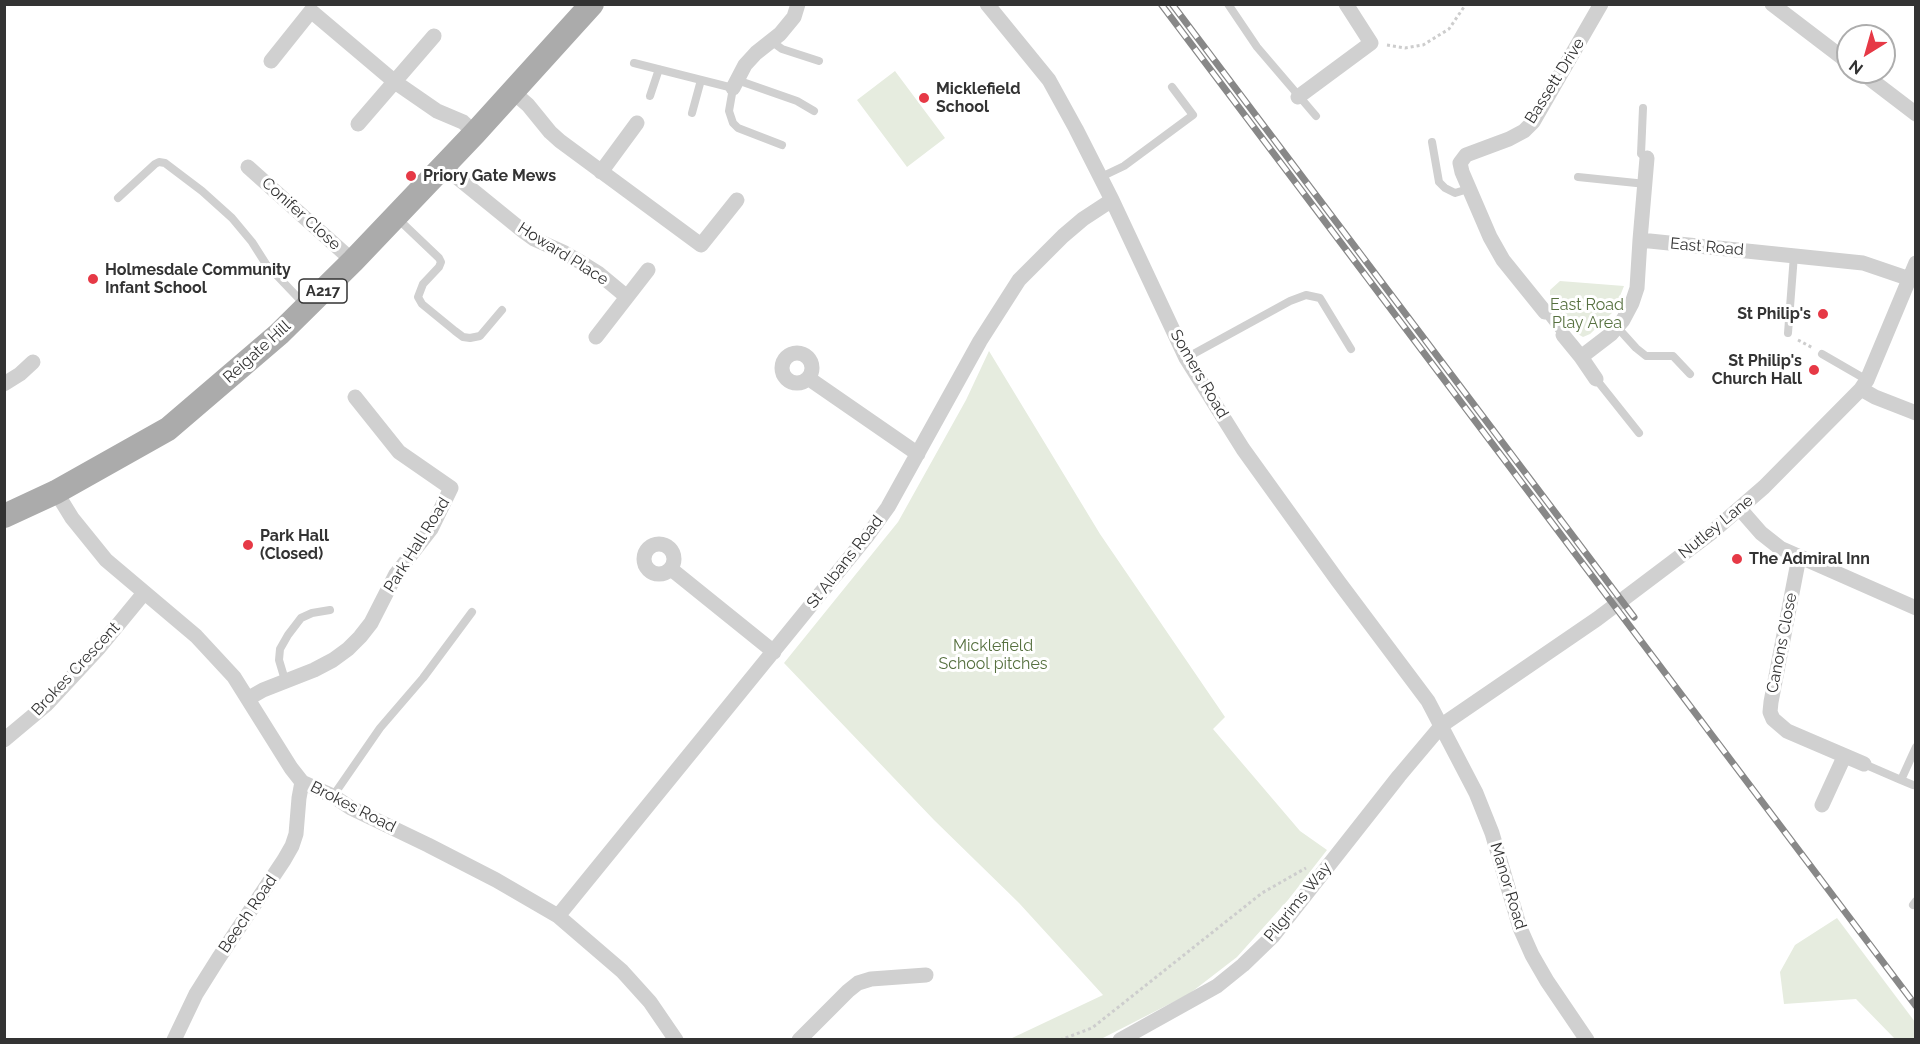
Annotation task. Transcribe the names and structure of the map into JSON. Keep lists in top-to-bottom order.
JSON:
{
  "streets": {
    "main road": ["A217", "Reigate Hill"],
    "street": [
      "Bassett Drive",
      "Conifer Close",
      "East Road",
      "Howard Place",
      "Somers Road",
      "Nutley Lane",
      "Park Hall Road",
      "St Albans Road",
      "Canons Close",
      "Brokes Crescent",
      "Brokes Road",
      "Manor Road",
      "Pilgrims Way",
      "Beech Road"
    ]
  },
  "crossings": [
    ["Conifer Close", "Reigate Hill"],
    ["East Road", "Nutley Lane"],
    ["Howard Place", "Reigate Hill"],
    ["Reigate Hill", "Brokes Road"],
    ["Somers Road", "Nutley Lane"],
    ["Somers Road", "St Albans Road"],
    ["Somers Road", "Manor Road"],
    ["Somers Road", "Pilgrims Way"],
    ["Nutley Lane", "Manor Road"],
    ["Nutley Lane", "Pilgrims Way"],
    ["Park Hall Road", "Brokes Road"],
    ["St Albans Road", "Brokes Road"],
    ["Brokes Crescent", "Brokes Road"],
    ["Brokes Road", "Beech Road"],
    ["Manor Road", "Pilgrims Way"]
  ],
  "parks": ["East Road Play Area", "Micklefield School pitches"],
  "places": [
    "Micklefield School",
    "Priory Gate Mews",
    "Holmesdale Community Infant School",
    "St Philip's",
    "St Philip's Church Hall",
    "Park Hall (Closed)",
    "The Admiral Inn"
  ],
  "north": "bottom left"
}
